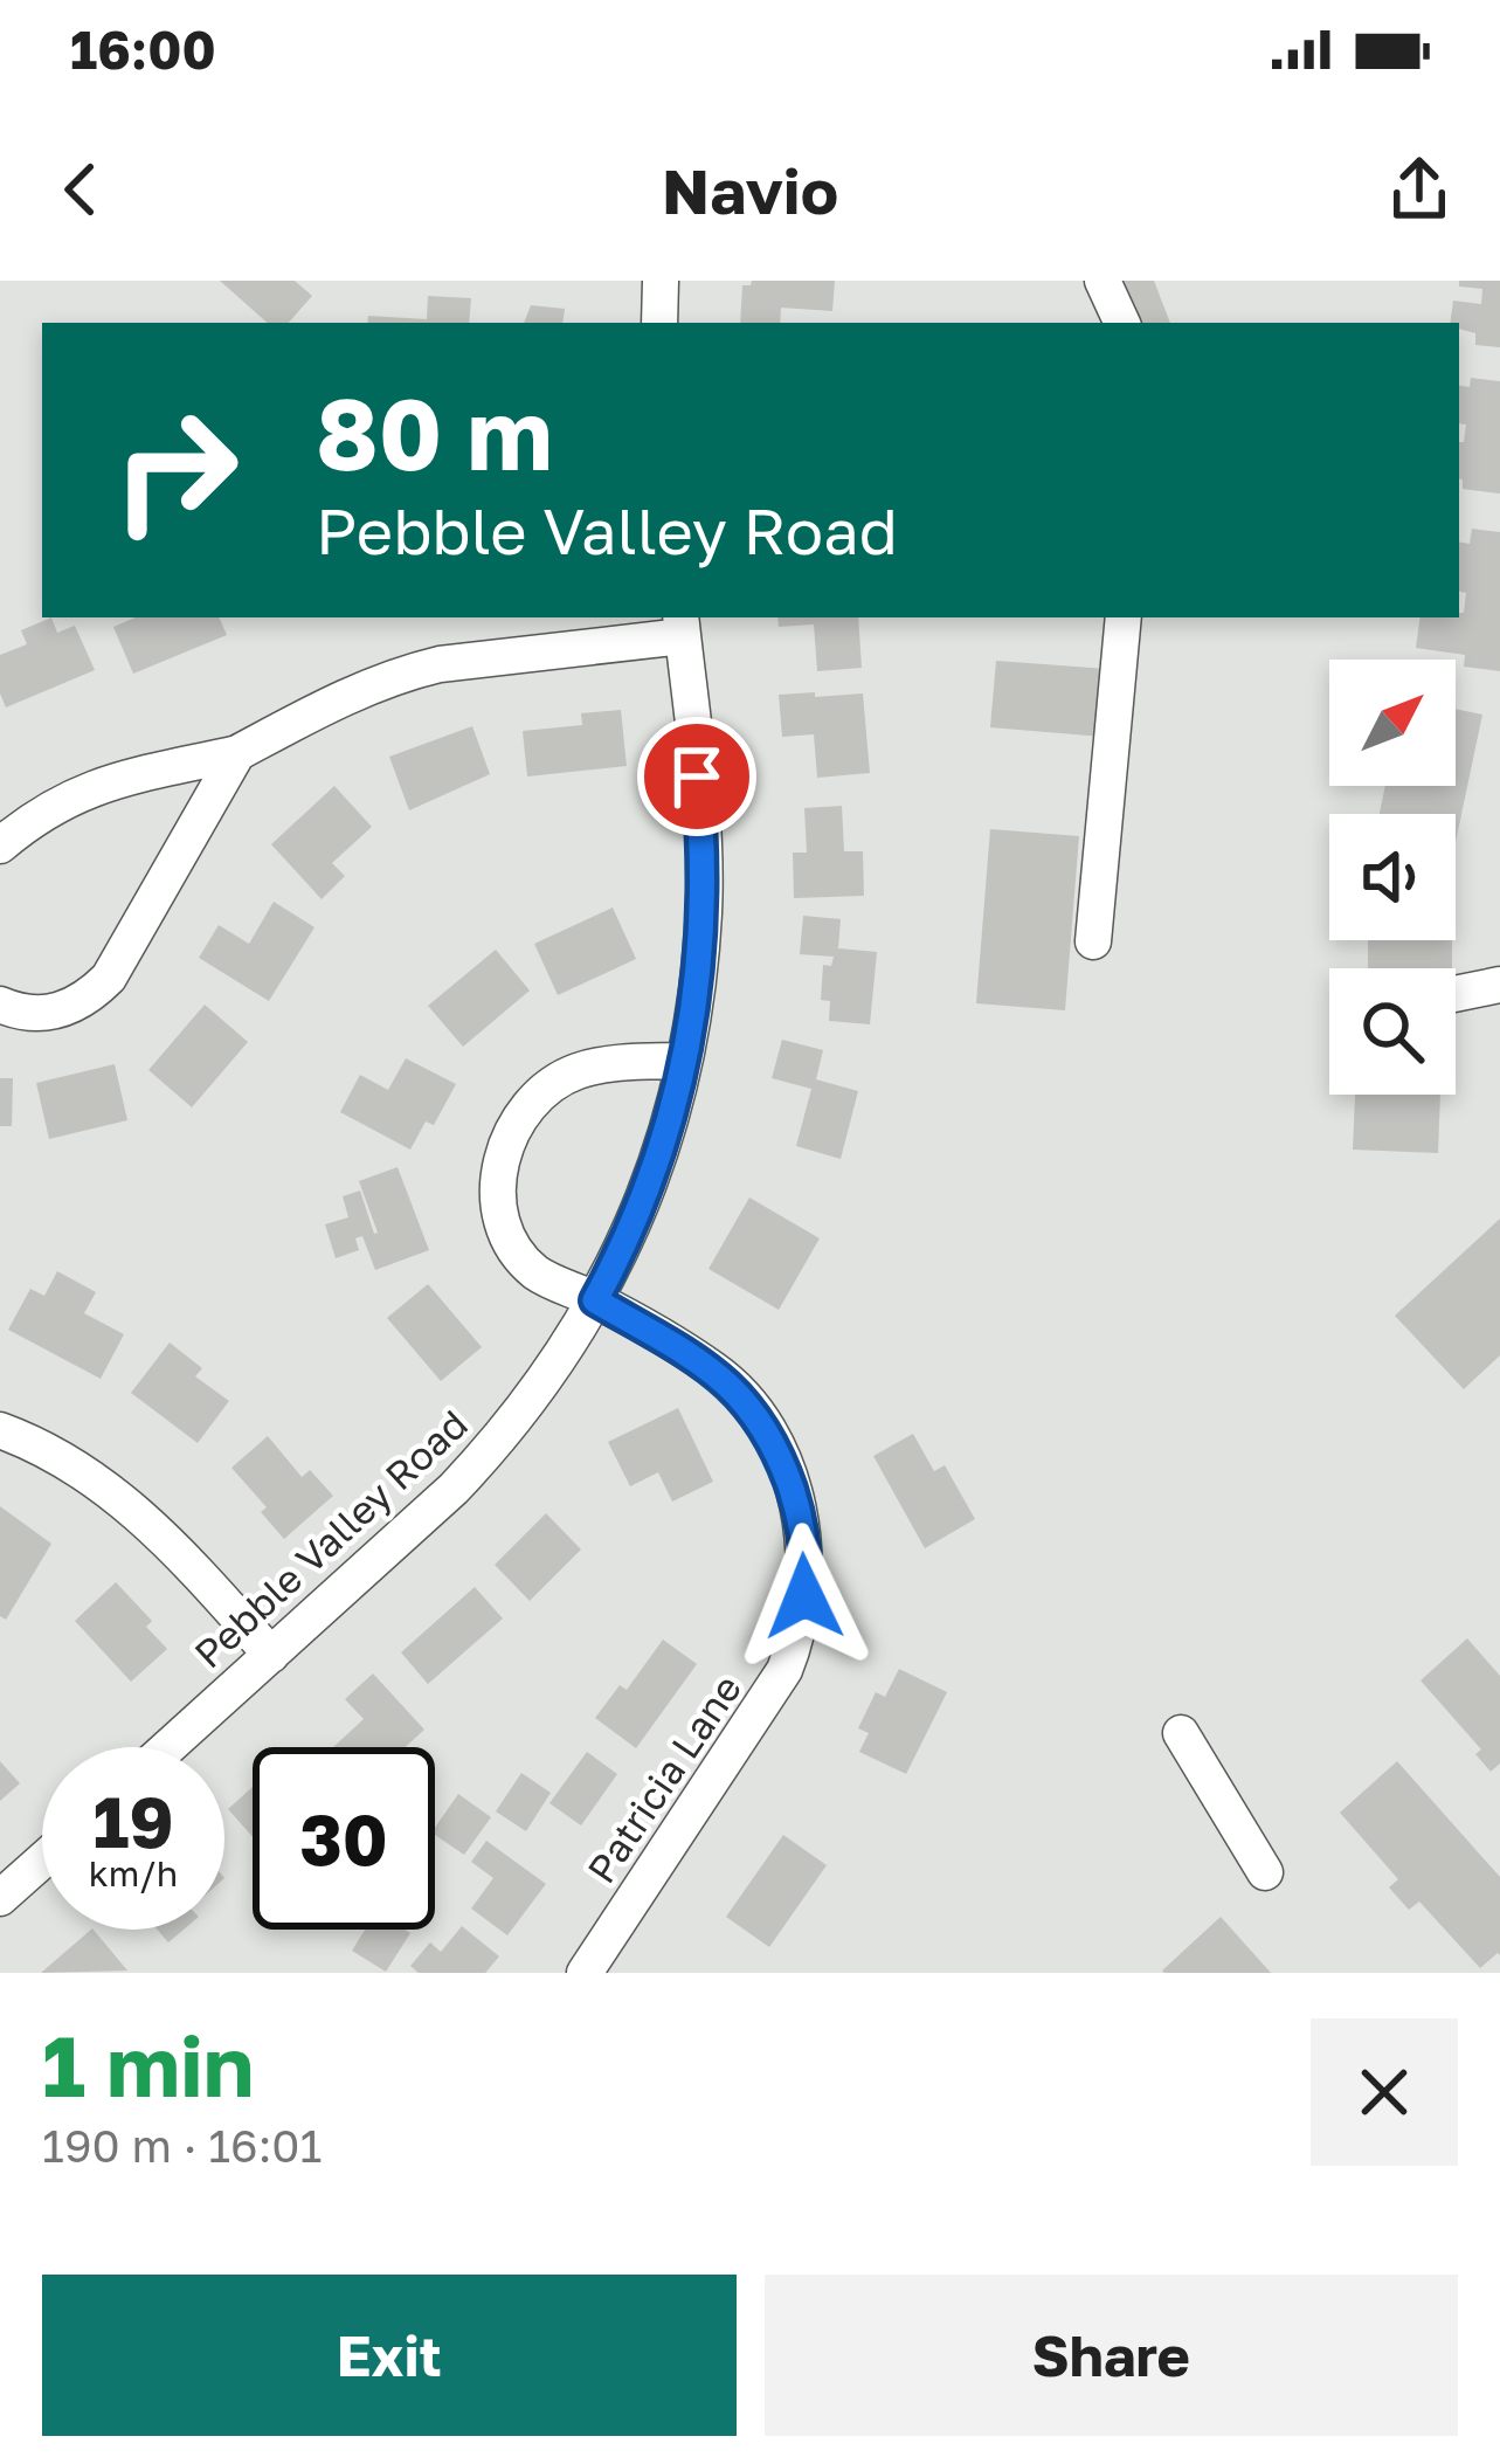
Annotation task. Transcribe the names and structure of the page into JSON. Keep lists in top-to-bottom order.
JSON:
{
  "streets": {
    "street": ["Pebble Valley Road", "Patricia Lane"]
  },
  "crossings": [
    ["Pebble Valley Road", "Patricia Lane"]
  ],
  "north": "top right",
  "page": {
    "status": "16:00",
    "header": "Navio",
    "turn": ["80 m", "Pebble Valley Road"],
    "speed": "19 km/h",
    "limit": "30",
    "heading": ["1 min", "190 m · 16:01"],
    "buttons": ["Exit", "Share"]
  }
}
